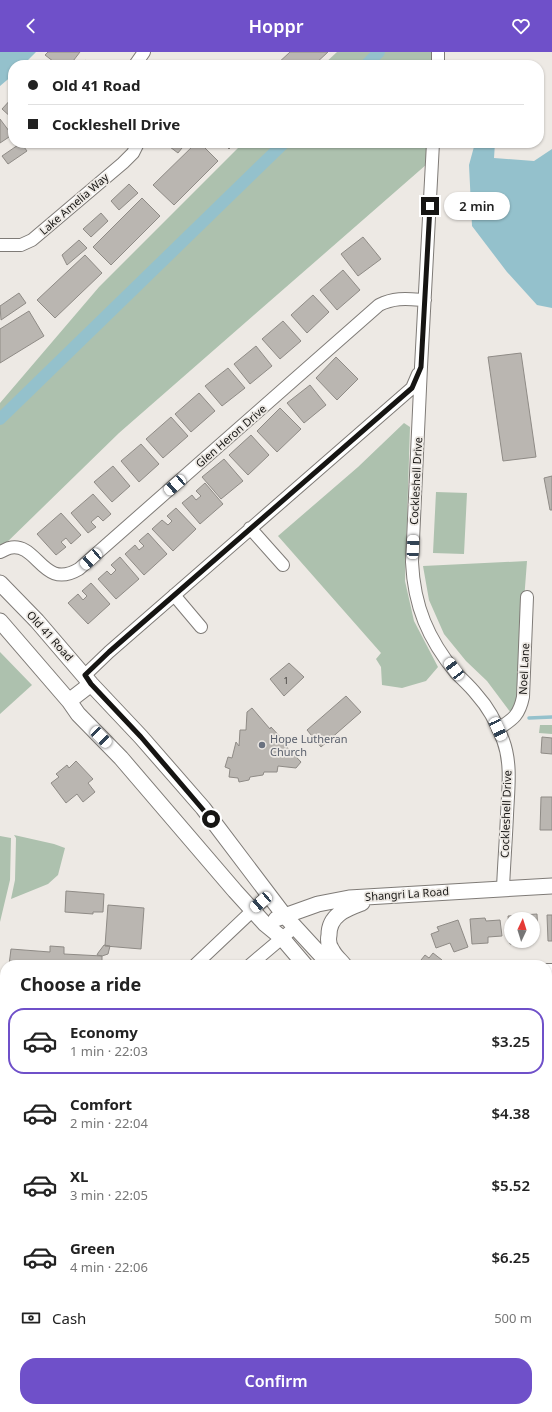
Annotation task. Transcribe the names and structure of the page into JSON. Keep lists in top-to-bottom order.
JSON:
{
  "streets": {
    "street": [
      "Lake Amelia Way",
      "Glen Heron Drive",
      "Cockleshell Drive",
      "Old 41 Road",
      "Noel Lane",
      "Shangri La Road"
    ]
  },
  "crossings": [
    ["Glen Heron Drive", "Cockleshell Drive"],
    ["Cockleshell Drive", "Noel Lane"],
    ["Cockleshell Drive", "Shangri La Road"],
    ["Old 41 Road", "Shangri La Road"]
  ],
  "places": ["Hope Lutheran Church"],
  "house_numbers": ["1"],
  "north": "top",
  "page": {
    "header": "Hoppr",
    "banner": ["Old 41 Road", "Cockleshell Drive"],
    "bubble": "2 min",
    "heading": "Choose a ride",
    "list": [
      {
        "name": "Economy",
        "note": "1 min · 22:03",
        "value": "$3.25"
      },
      {
        "name": "Comfort",
        "note": "2 min · 22:04",
        "value": "$4.38"
      },
      {
        "name": "XL",
        "note": "3 min · 22:05",
        "value": "$5.52"
      },
      {
        "name": "Green",
        "note": "4 min · 22:06",
        "value": "$6.25"
      }
    ],
    "pay": ["Cash", "500 m"],
    "buttons": "Confirm"
  }
}
